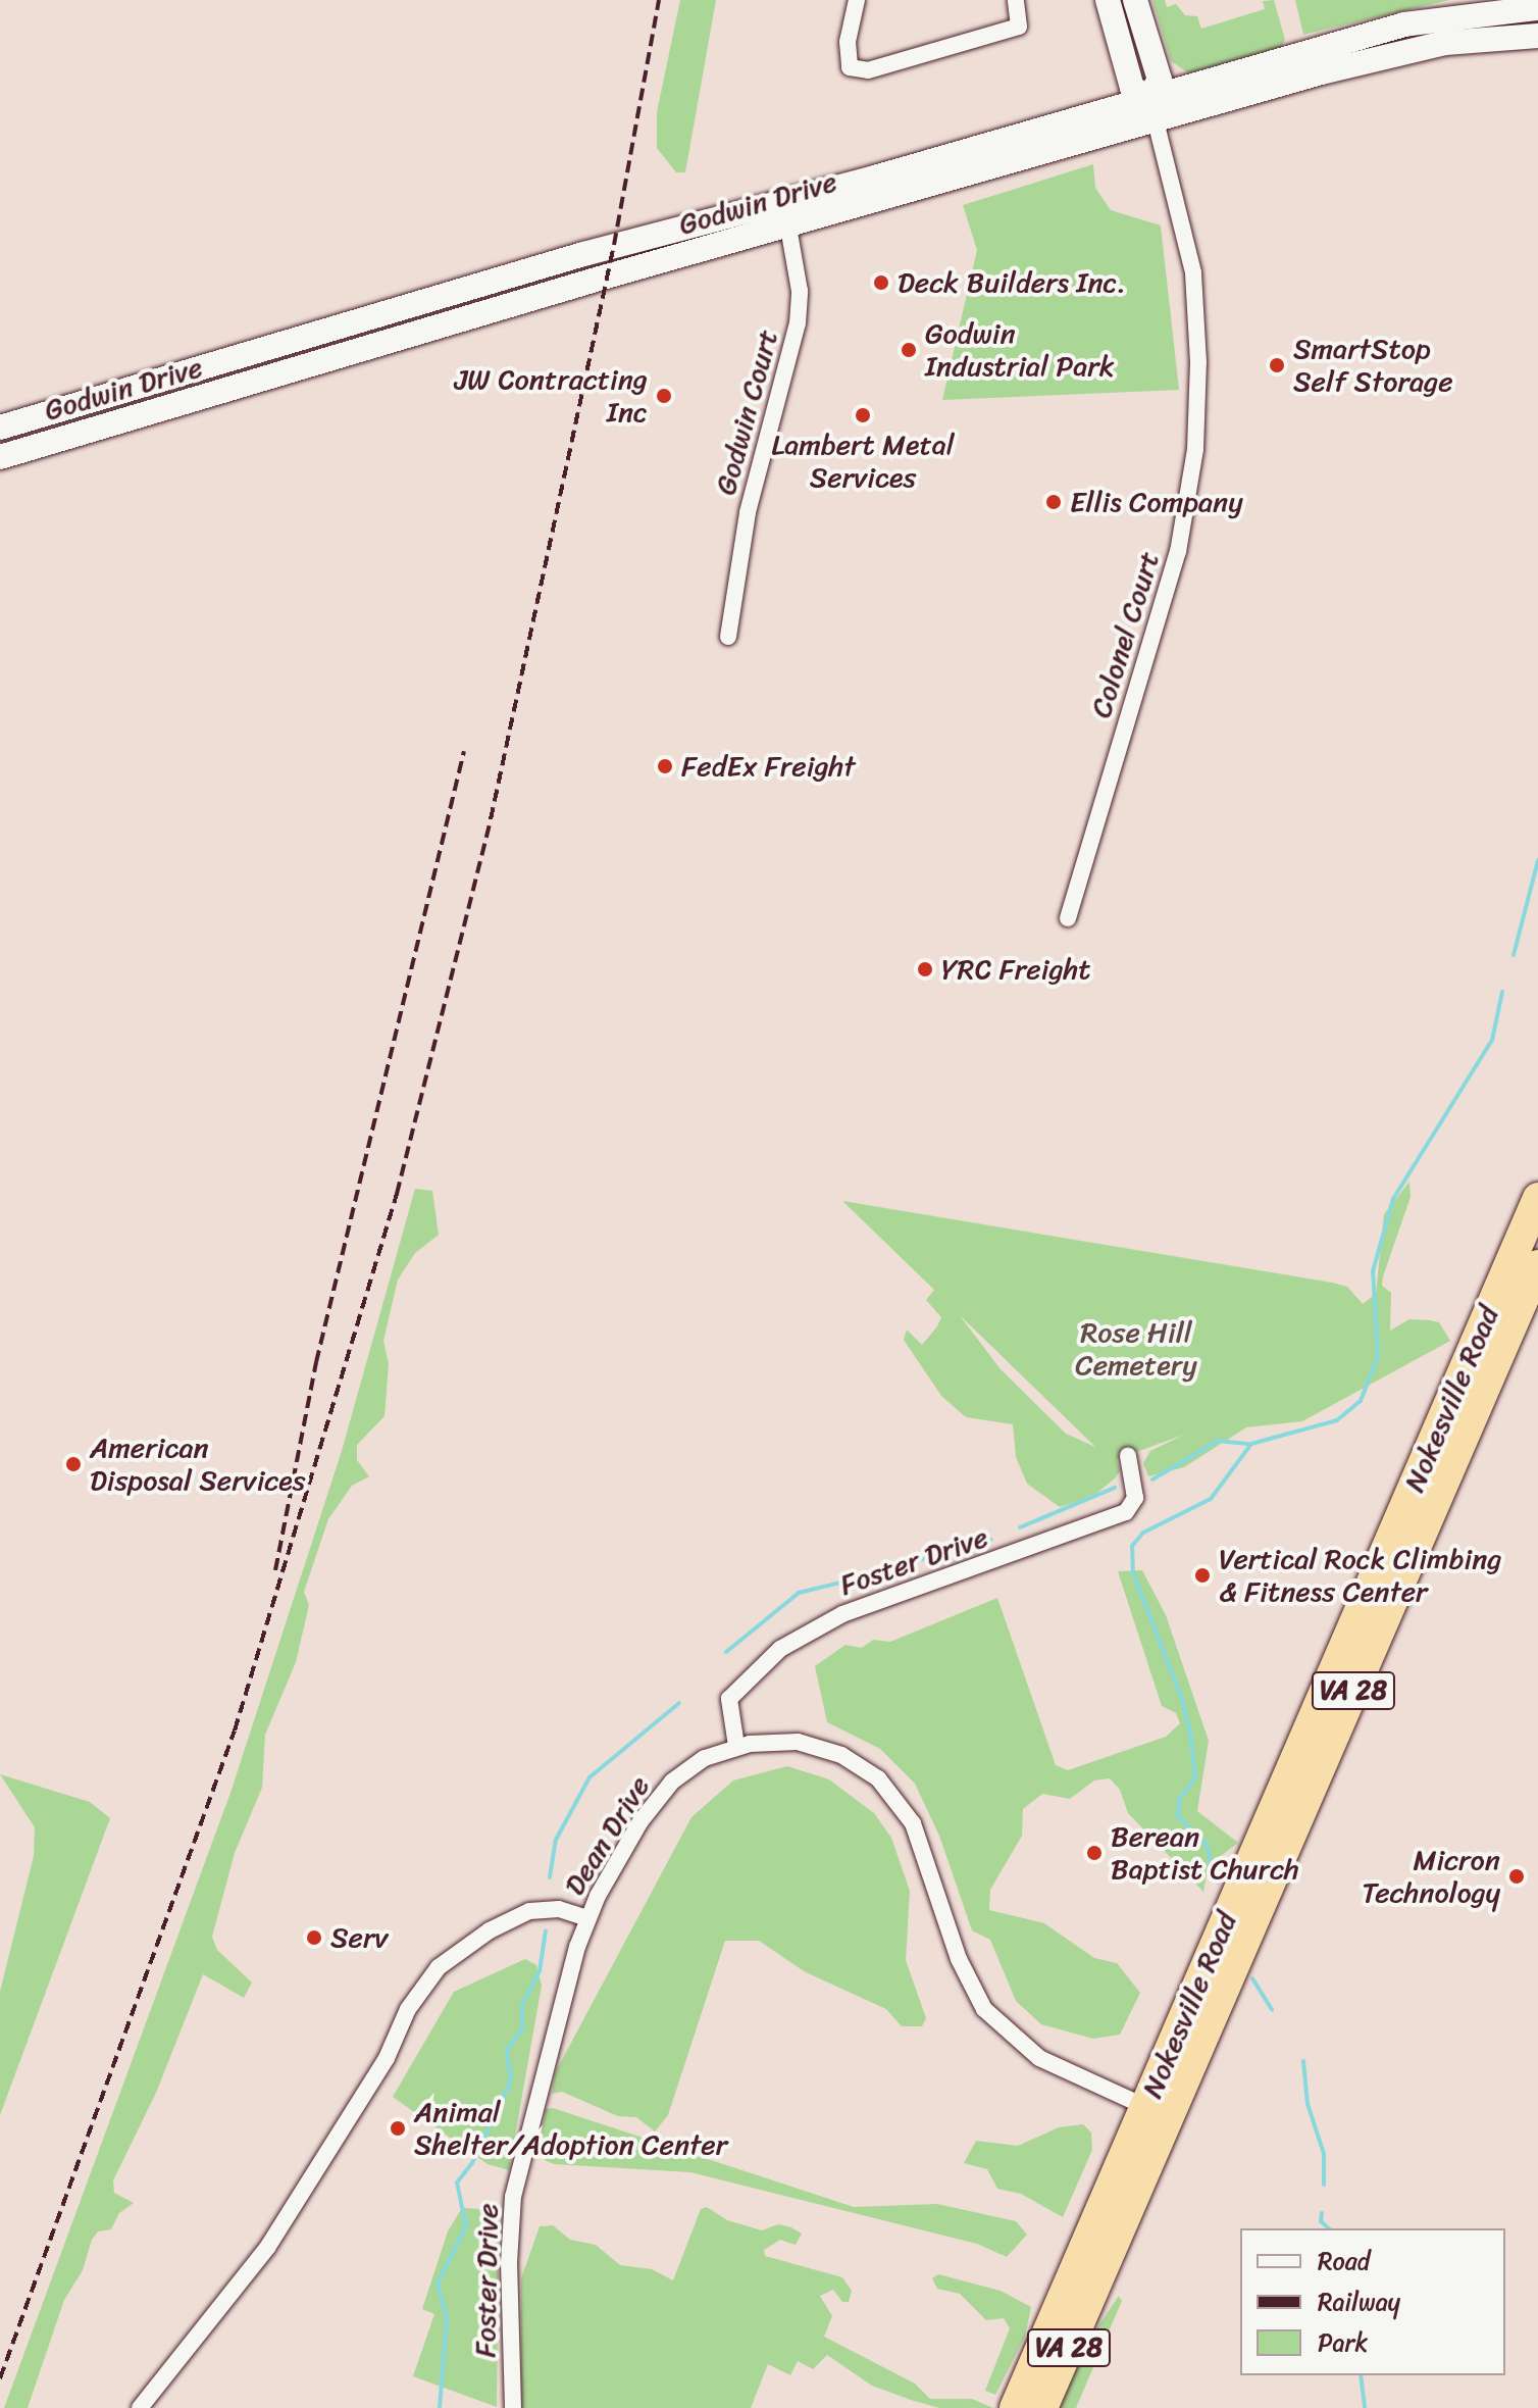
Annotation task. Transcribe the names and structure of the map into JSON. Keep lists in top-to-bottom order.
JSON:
{
  "streets": {
    "highway": ["Nokesville Road", "VA 28"],
    "street": [
      "Godwin Drive",
      "Godwin Court",
      "Colonel Court",
      "Foster Drive",
      "Dean Drive"
    ]
  },
  "crossings": [
    ["Godwin Drive", "Godwin Court"],
    ["Godwin Drive", "Colonel Court"],
    ["Nokesville Road", "Dean Drive"],
    ["Foster Drive", "Dean Drive"]
  ],
  "parks": ["Rose Hill Cemetery"],
  "places": [
    "Deck Builders Inc.",
    "Godwin Industrial Park",
    "SmartStop Self Storage",
    "JW Contracting Inc",
    "Lambert Metal Services",
    "Ellis Company",
    "FedEx Freight",
    "YRC Freight",
    "American Disposal Services",
    "Vertical Rock Climbing & Fitness Center",
    "Berean Baptist Church",
    "Micron Technology",
    "Serv",
    "Animal Shelter/Adoption Center"
  ],
  "legend": ["Road", "Railway", "Park"]
}
